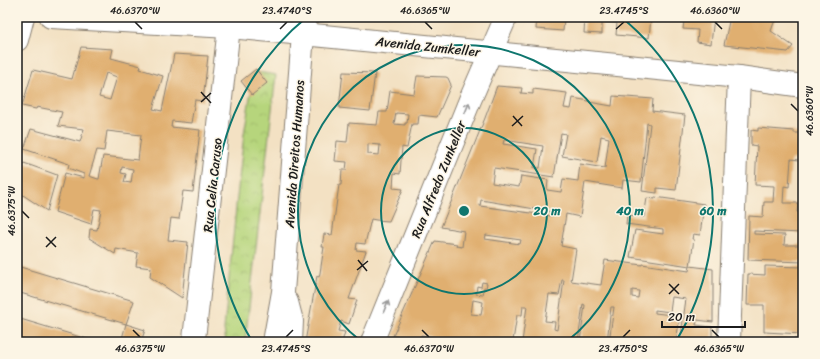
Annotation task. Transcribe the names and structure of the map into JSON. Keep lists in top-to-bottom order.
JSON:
{
  "streets": {
    "street": [
      "Avenida Zumkeller",
      "Avenida Direitos Humanos",
      "Rua Alfredo Zunkeller",
      "Rua Celia Caruso"
    ]
  },
  "crossings": [
    ["Avenida Zumkeller", "Avenida Direitos Humanos"],
    ["Avenida Zumkeller", "Rua Alfredo Zunkeller"],
    ["Avenida Zumkeller", "Rua Celia Caruso"]
  ],
  "one_way": ["Rua Alfredo Zunkeller"],
  "scale_bar": "20 m",
  "coordinates": [
    "46.6370°W",
    "23.4740°S",
    "46.6365°W",
    "23.4745°S",
    "46.6360°W",
    "46.6375°W",
    "23.4750°S"
  ],
  "rings": ["20 m", "40 m", "60 m"]
}
